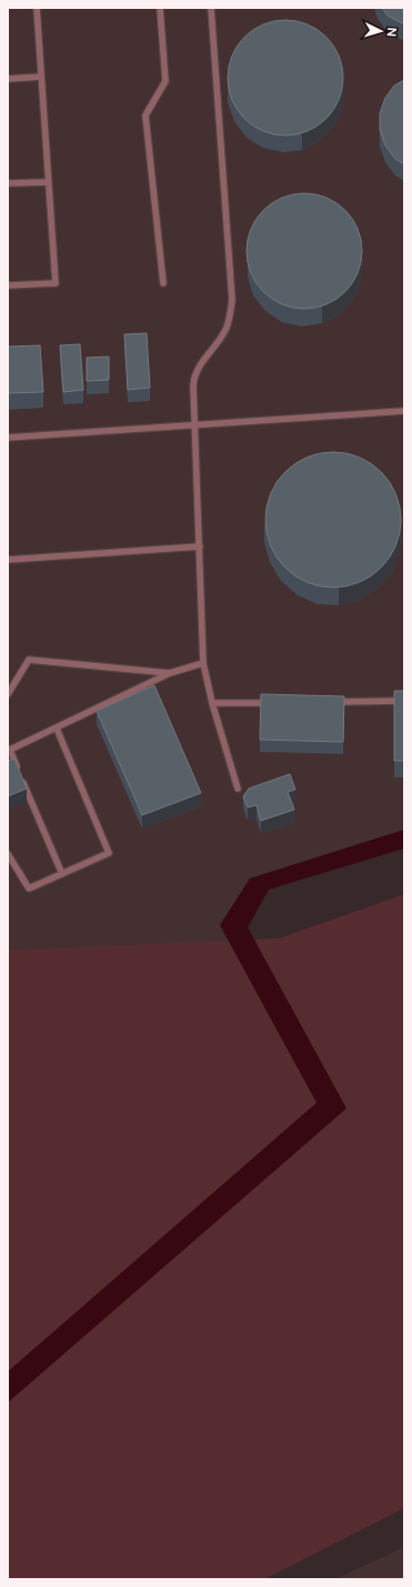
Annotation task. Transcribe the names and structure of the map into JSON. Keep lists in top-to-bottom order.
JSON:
{
  "north": "right"
}
